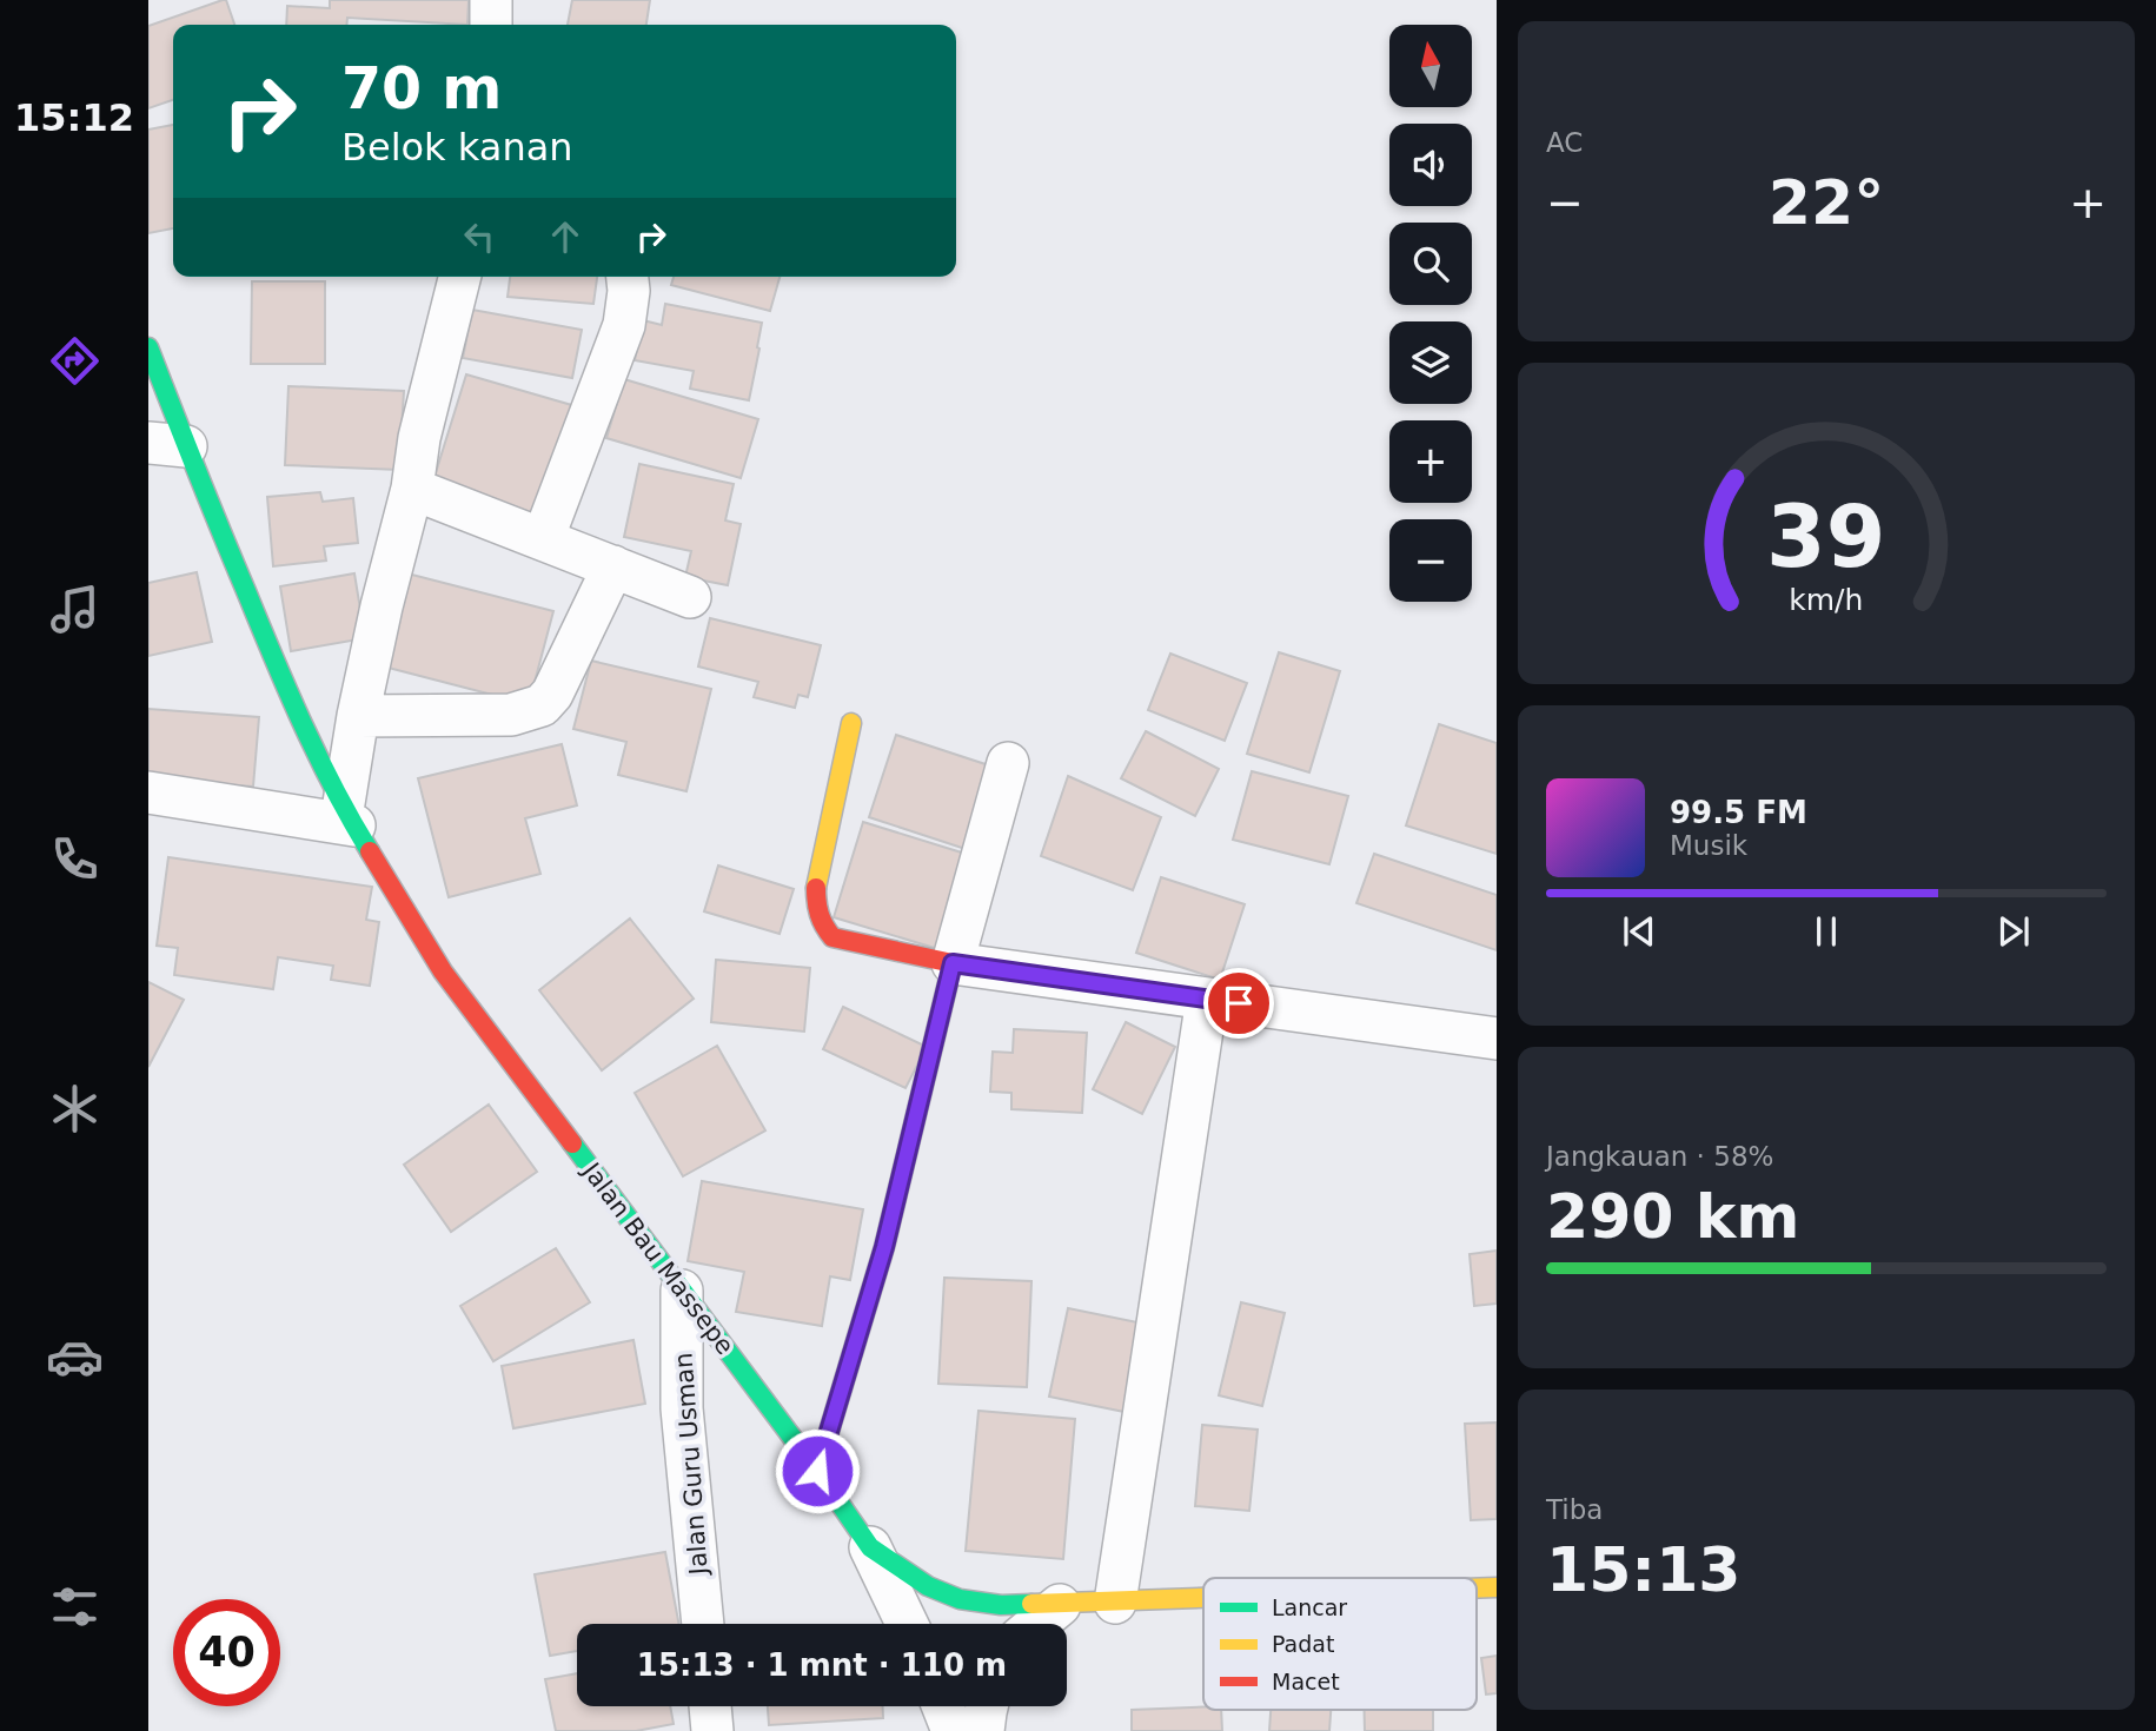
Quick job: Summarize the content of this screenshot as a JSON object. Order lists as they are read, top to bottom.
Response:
{
  "streets": {
    "main road": ["Jalan Bau Massepe"],
    "street": ["Jalan Guru Usman"]
  },
  "crossings": [
    ["Jalan Bau Massepe", "Jalan Guru Usman"]
  ],
  "legend": ["Lancar", "Padat", "Macet"],
  "north": "top",
  "page": {
    "tabs": "15:12",
    "tile": [
      "AC",
      ["Jangkauan · 58%", "290 km"],
      ["Tiba", "15:13"]
    ],
    "map_buttons": ["+", "−"],
    "turn": ["70 m", "Belok kanan"],
    "heat": ["−", "22°", "+"],
    "song": ["99.5 FM", "Musik"],
    "limit": "40",
    "trip": "15:13 · 1 mnt · 110 m",
    "gauge": ["39", "km/h"]
  }
}
